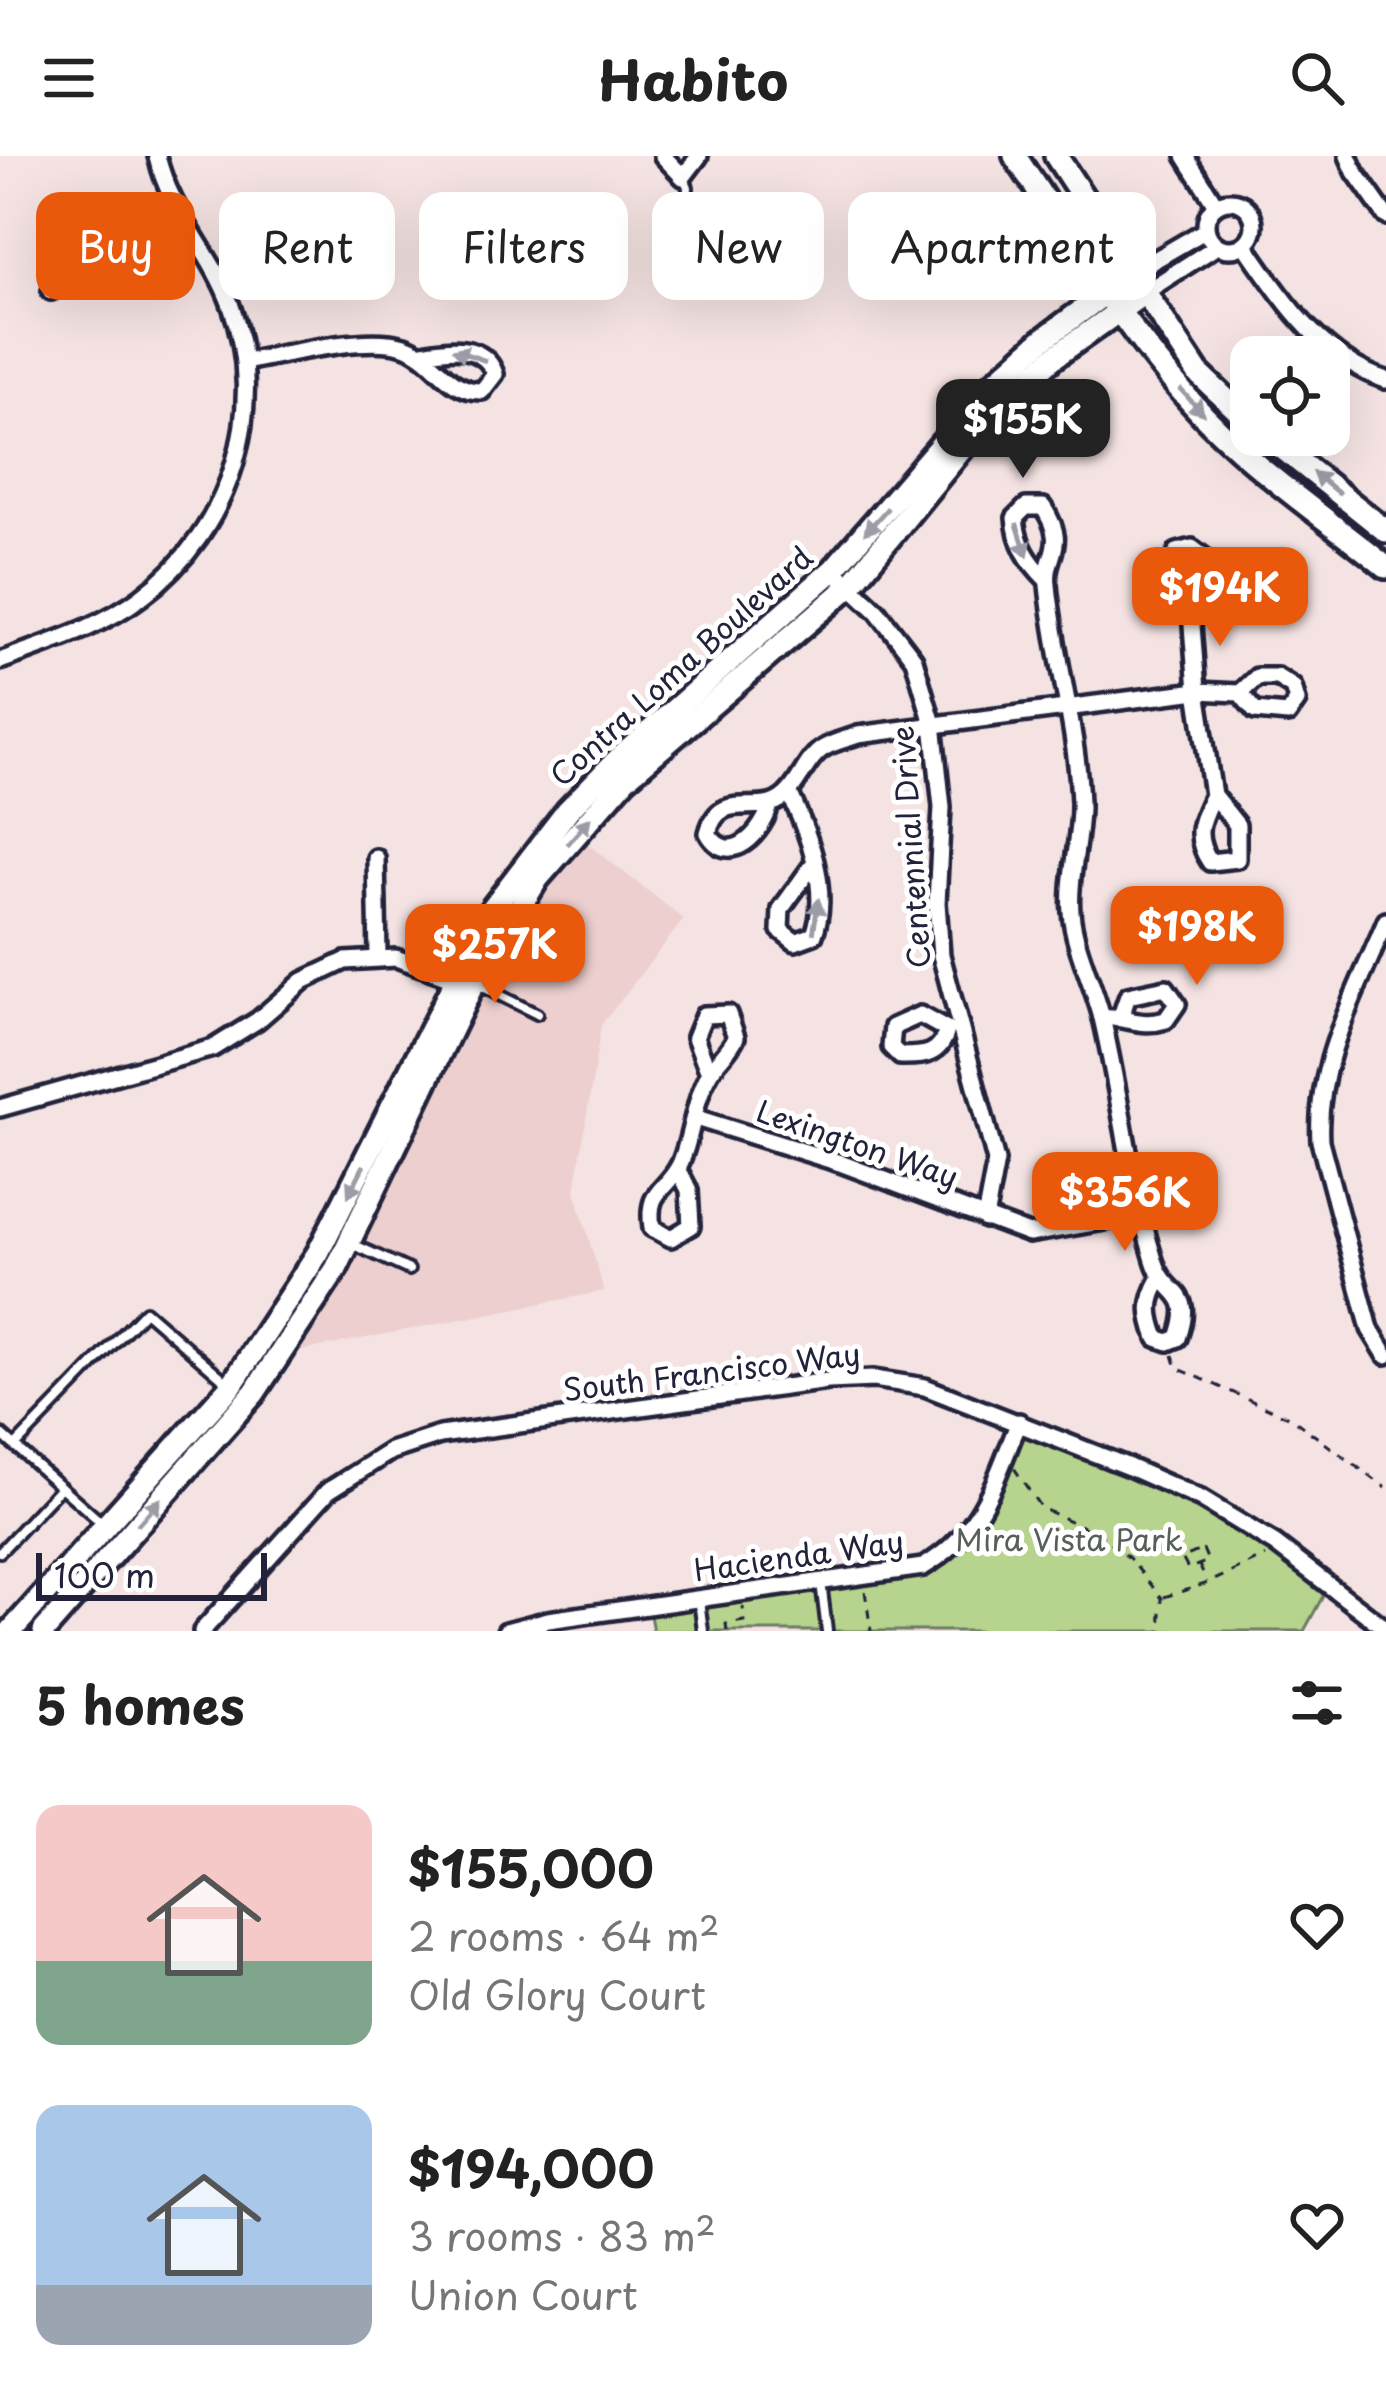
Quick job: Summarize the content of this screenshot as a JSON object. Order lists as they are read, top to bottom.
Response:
{
  "streets": {
    "main road": ["Contra Loma Boulevard"],
    "street": [
      "Centennial Drive",
      "Lexington Way",
      "South Francisco Way",
      "Hacienda Way"
    ]
  },
  "crossings": [
    ["Contra Loma Boulevard", "Centennial Drive"],
    ["Centennial Drive", "Lexington Way"],
    ["South Francisco Way", "Hacienda Way"]
  ],
  "parks": ["Mira Vista Park"],
  "scale_bar": "100 m",
  "page": {
    "header": "Habito",
    "chip": [
      "Buy",
      "Rent",
      "Filters",
      "New",
      "Apartment"
    ],
    "price": [
      "$155K",
      "$194K",
      "$198K",
      "$257K",
      "$356K"
    ],
    "scale": "100 m",
    "heading": "5 homes",
    "list": [
      {
        "name": "$155,000",
        "note": "2 rooms · 64 m² · Old Glory Court"
      },
      {
        "name": "$194,000",
        "note": "3 rooms · 83 m² · Union Court"
      }
    ]
  }
}
